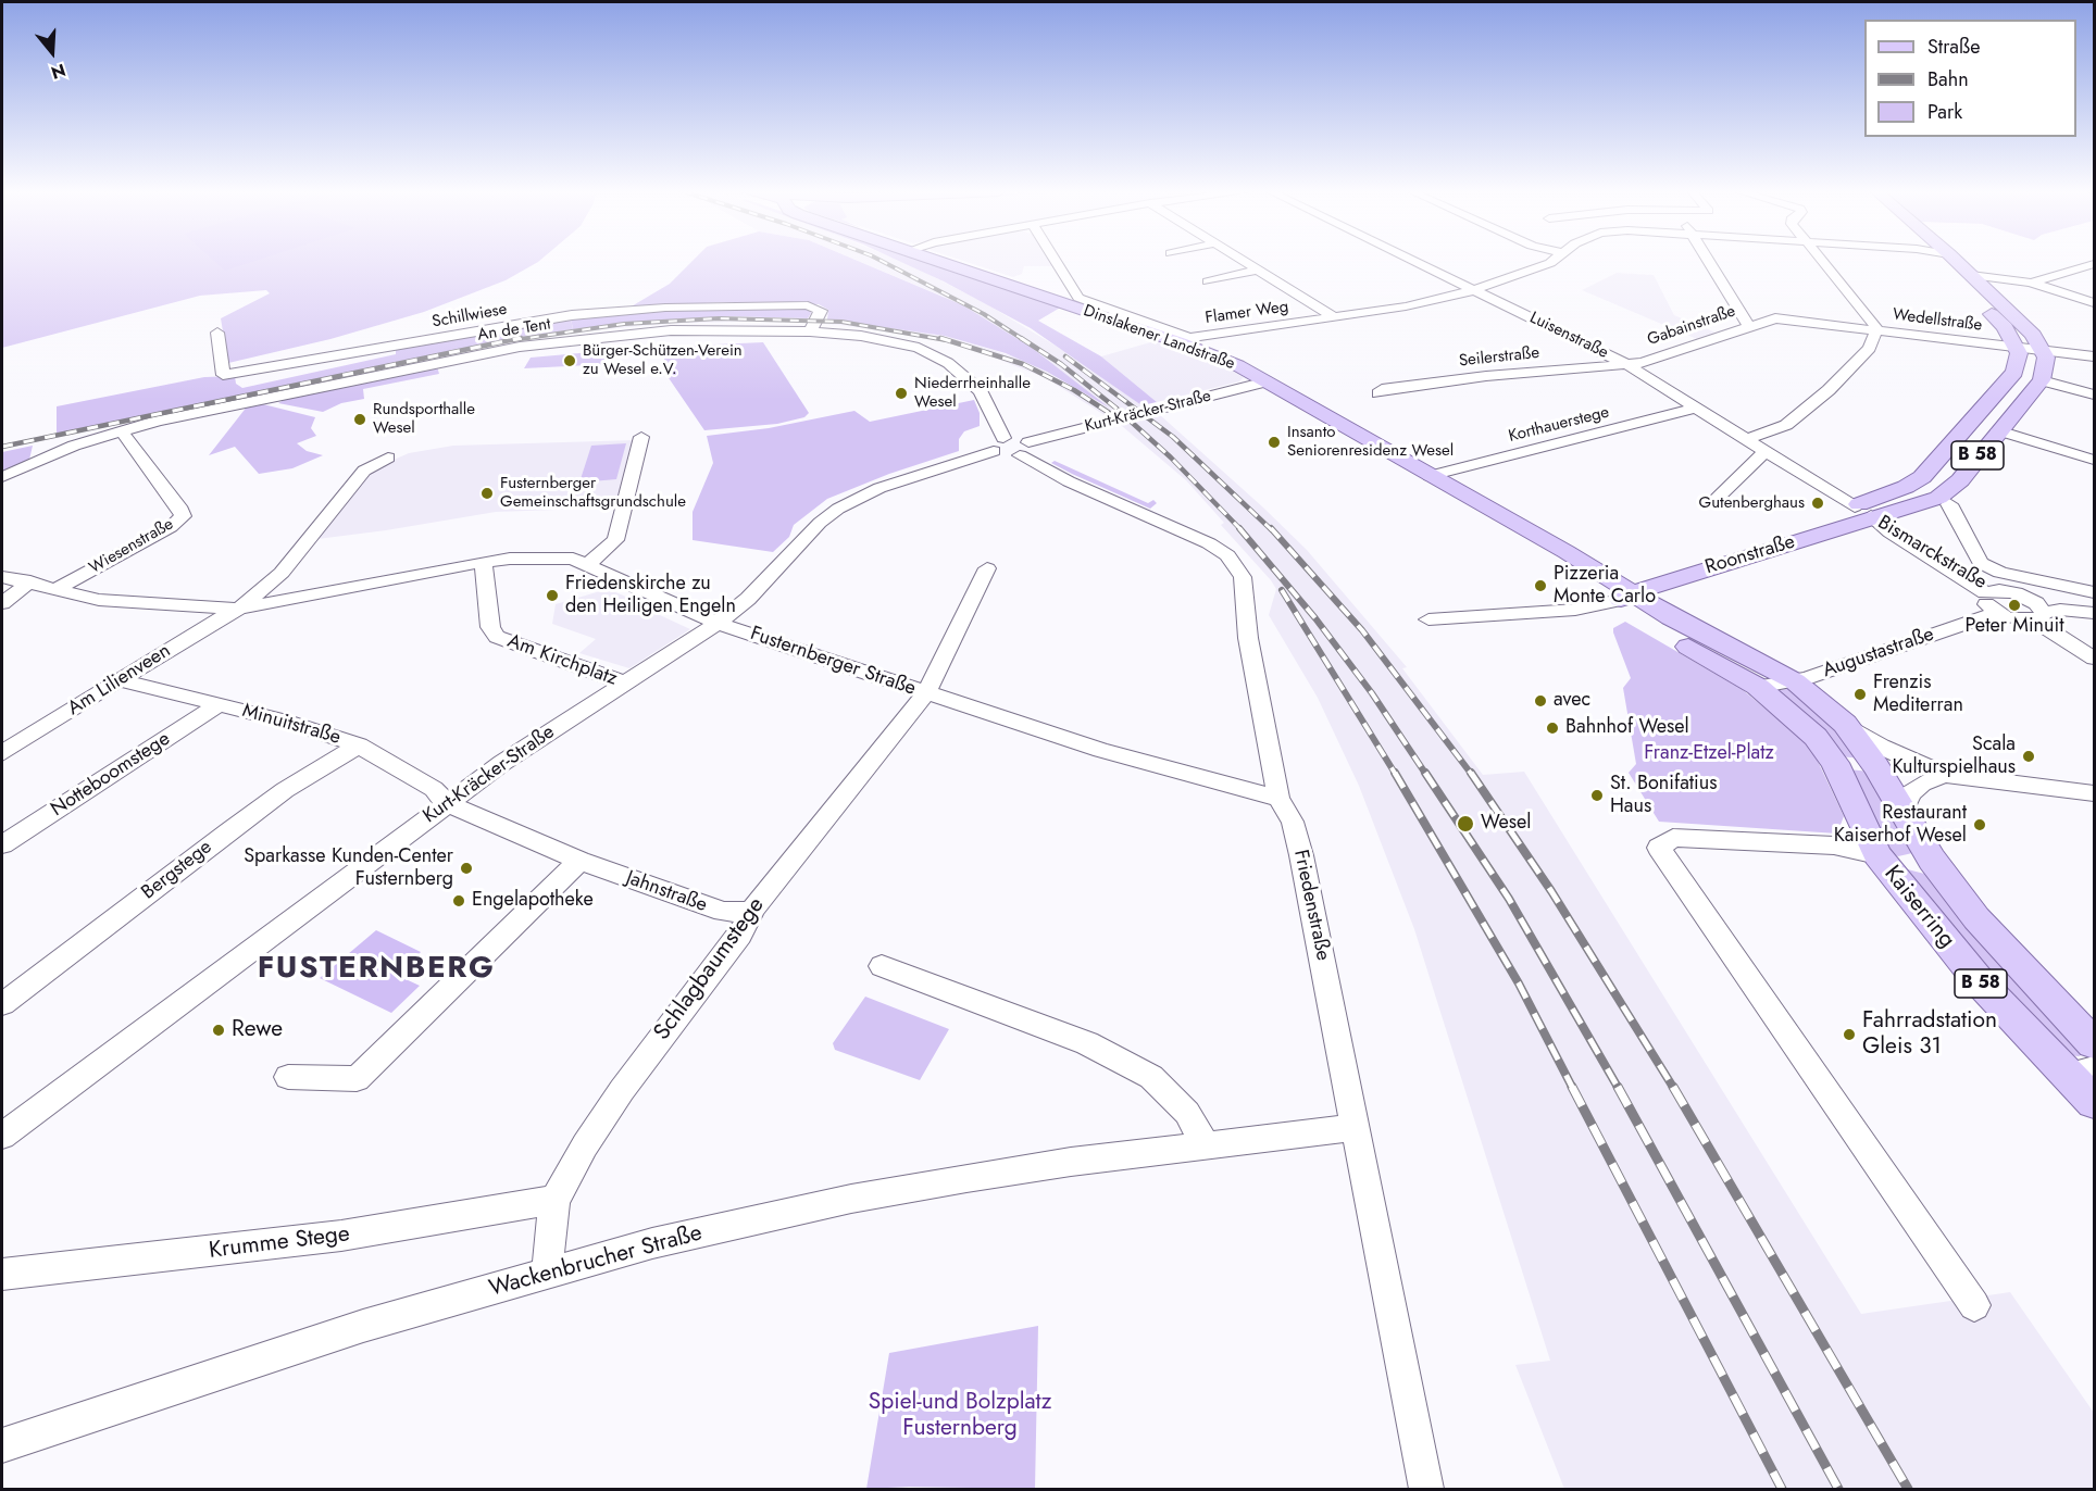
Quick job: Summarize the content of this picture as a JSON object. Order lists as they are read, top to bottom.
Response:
{
  "streets": {
    "main road": [
      "Dinslakener Landstraße",
      "B 58",
      "Roonstraße",
      "Kaiserring"
    ],
    "street": [
      "Flamer Weg",
      "Schillwiese",
      "Wedellstraße",
      "Gabainstraße",
      "An de Tent",
      "Luisenstraße",
      "Seilerstraße",
      "Kurt-Kräcker-Straße",
      "Korthauerstege",
      "Wiesenstraße",
      "Augustastraße",
      "Am Kirchplatz",
      "Fusternberger Straße",
      "Am Lilienveen",
      "Minuitstraße",
      "Notteboomstege",
      "Bergstege",
      "Jahnstraße",
      "Friedenstraße",
      "Schlagbaumstege",
      "Krumme Stege",
      "Wackenbrucher Straße"
    ]
  },
  "crossings": [
    ["Flamer Weg", "Luisenstraße"],
    ["Flamer Weg", "Dinslakener Landstraße"],
    ["Schillwiese", "An de Tent"],
    ["Wedellstraße", "Gabainstraße"],
    ["Wedellstraße", "B 58"],
    ["Gabainstraße", "Luisenstraße"],
    ["Gabainstraße", "Seilerstraße"],
    ["An de Tent", "Kurt-Kräcker-Straße"],
    ["An de Tent", "Wiesenstraße"],
    ["Luisenstraße", "Seilerstraße"],
    ["Luisenstraße", "Korthauerstege"],
    ["Luisenstraße", "B 58"],
    ["Luisenstraße", "Roonstraße"],
    ["Dinslakener Landstraße", "Kurt-Kräcker-Straße"],
    ["Dinslakener Landstraße", "Korthauerstege"],
    ["Dinslakener Landstraße", "B 58"],
    ["Dinslakener Landstraße", "Roonstraße"],
    ["Kurt-Kräcker-Straße", "Am Kirchplatz"],
    ["Kurt-Kräcker-Straße", "Fusternberger Straße"],
    ["Kurt-Kräcker-Straße", "Minuitstraße"],
    ["Kurt-Kräcker-Straße", "Jahnstraße"],
    ["Kurt-Kräcker-Straße", "Friedenstraße"],
    ["B 58", "Roonstraße"],
    ["B 58", "Augustastraße"],
    ["B 58", "Kaiserring"],
    ["Wiesenstraße", "Fusternberger Straße"],
    ["Am Kirchplatz", "Fusternberger Straße"],
    ["Fusternberger Straße", "Am Lilienveen"],
    ["Fusternberger Straße", "Friedenstraße"],
    ["Fusternberger Straße", "Schlagbaumstege"],
    ["Am Lilienveen", "Minuitstraße"],
    ["Minuitstraße", "Notteboomstege"],
    ["Minuitstraße", "Bergstege"],
    ["Minuitstraße", "Jahnstraße"],
    ["Jahnstraße", "Schlagbaumstege"],
    ["Friedenstraße", "Wackenbrucher Straße"],
    ["Schlagbaumstege", "Krumme Stege"],
    ["Schlagbaumstege", "Wackenbrucher Straße"]
  ],
  "districts": ["FUSTERNBERG"],
  "parks": ["Franz-Etzel-Platz", "Spiel-und Bolzplatz Fusternberg"],
  "places": [
    "Bürger-Schützen-Verein zu Wesel e.V.",
    "Niederrheinhalle Wesel",
    "Rundsporthalle Wesel",
    "Insanto Seniorenresidenz Wesel",
    "Fusternberger Gemeinschaftsgrundschule",
    "Gutenberghaus",
    "Pizzeria Monte Carlo",
    "Friedenskirche zu den Heiligen Engeln",
    "Peter Minuit",
    "Frenzis Mediterran",
    "avec",
    "Bahnhof Wesel",
    "Scala Kulturspielhaus",
    "St. Bonifatius Haus",
    "Wesel",
    "Restaurant Kaiserhof Wesel",
    "Sparkasse Kunden-Center Fusternberg",
    "Engelapotheke",
    "Rewe",
    "Fahrradstation Gleis 31"
  ],
  "legend": ["Straße", "Bahn", "Park"],
  "north": "bottom"
}
